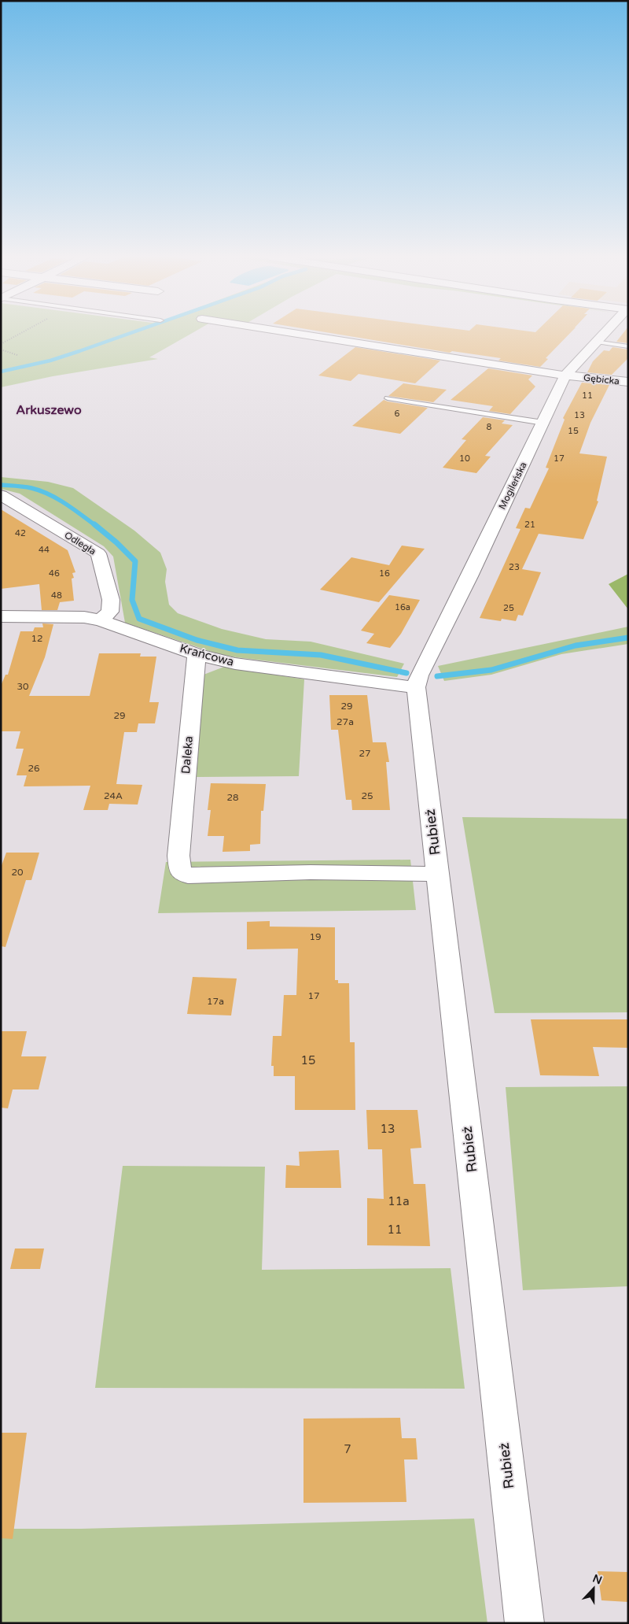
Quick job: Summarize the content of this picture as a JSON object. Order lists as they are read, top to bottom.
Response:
{
  "streets": {
    "street": [
      "Gębicka",
      "Mogileńska",
      "Odległa",
      "Krańcowa",
      "Daleka",
      "Rubież"
    ]
  },
  "crossings": [
    ["Gębicka", "Mogileńska"],
    ["Mogileńska", "Krańcowa"],
    ["Mogileńska", "Rubież"],
    ["Odległa", "Krańcowa"],
    ["Krańcowa", "Daleka"],
    ["Krańcowa", "Rubież"],
    ["Daleka", "Rubież"]
  ],
  "districts": ["Arkuszewo"],
  "house_numbers": [
    "11",
    "6",
    "13",
    "8",
    "15",
    "10",
    "17",
    "21",
    "42",
    "44",
    "23",
    "46",
    "16",
    "48",
    "16a",
    "25",
    "12",
    "30",
    "29",
    "29",
    "27a",
    "27",
    "26",
    "24A",
    "25",
    "28",
    "20",
    "19",
    "17",
    "17a",
    "15",
    "13",
    "11a",
    "11",
    "7"
  ],
  "north": "top"
}
